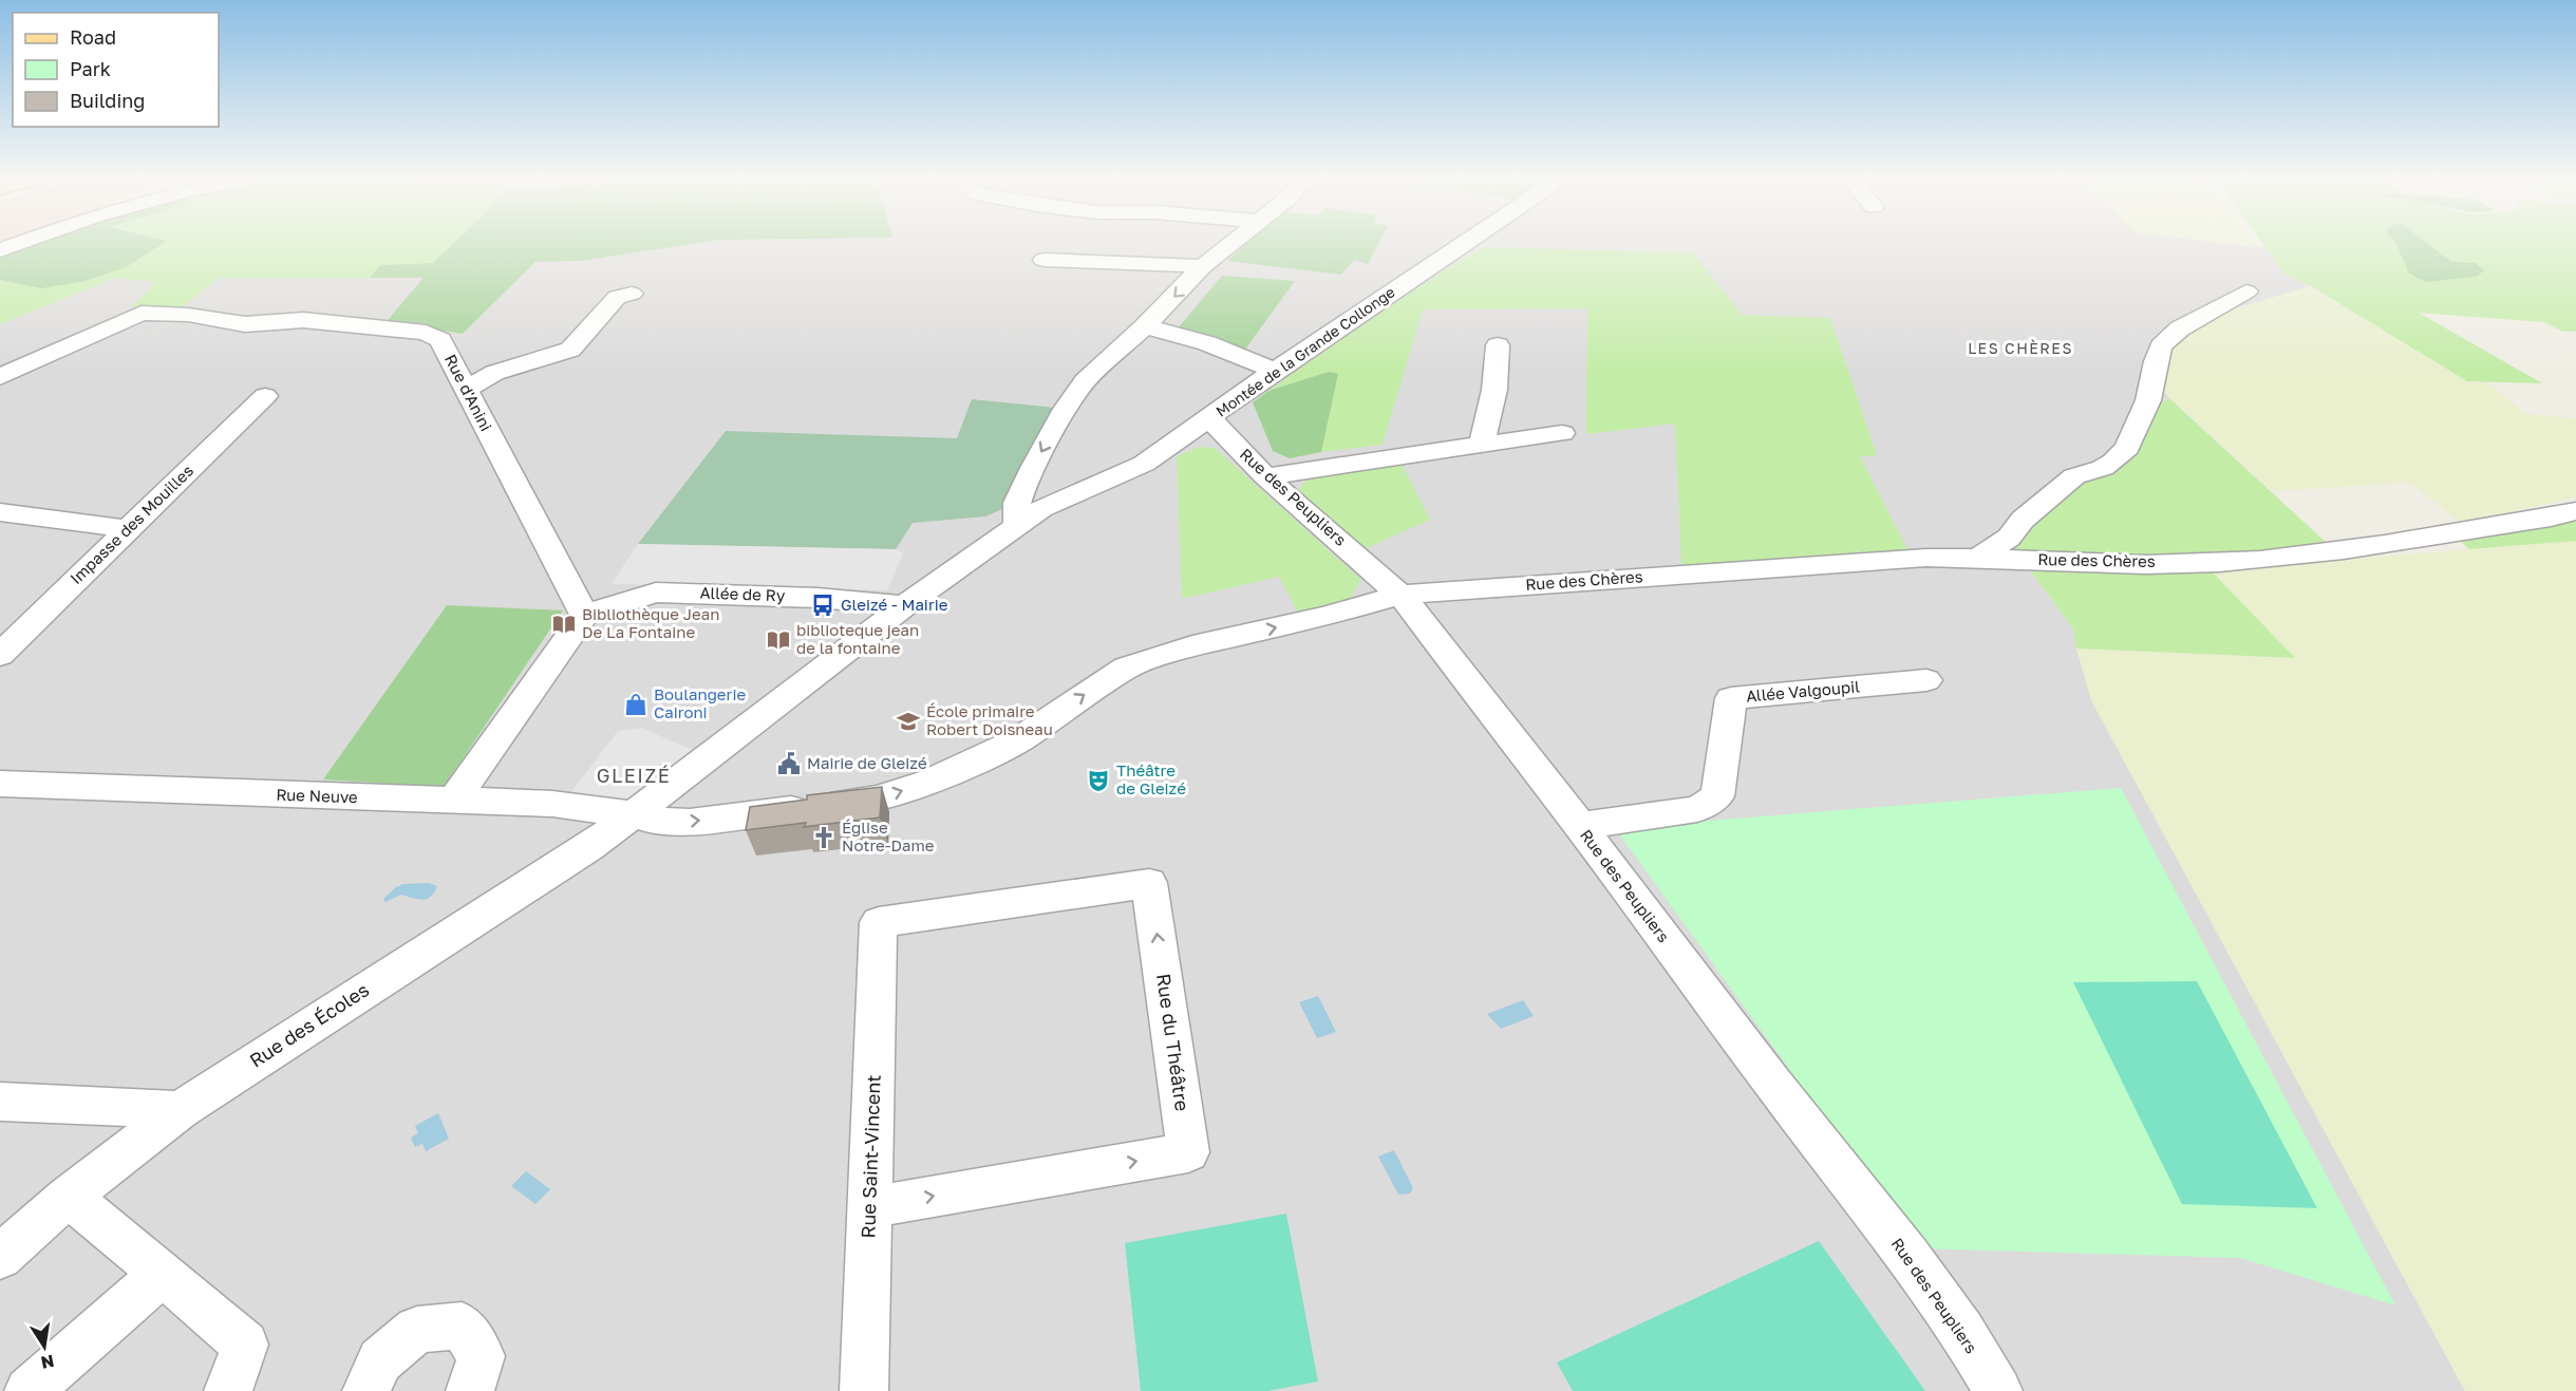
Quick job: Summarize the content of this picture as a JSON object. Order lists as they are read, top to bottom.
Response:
{
  "streets": {
    "street": [
      "Montée de la Grande Collonge",
      "Rue d'Anini",
      "Rue des Peupliers",
      "Impasse des Mouilles",
      "Rue des Chères",
      "Allée de Ry",
      "Allée Valgoupil",
      "Rue Neuve",
      "Rue des Écoles",
      "Rue du Théâtre",
      "Rue Saint-Vincent"
    ]
  },
  "crossings": [
    ["Montée de la Grande Collonge", "Rue des Peupliers"],
    ["Rue d'Anini", "Allée de Ry"],
    ["Rue des Peupliers", "Rue des Chères"],
    ["Rue des Peupliers", "Allée Valgoupil"],
    ["Rue des Chères", "Rue Neuve"],
    ["Rue des Chères", "Rue des Écoles"],
    ["Allée de Ry", "Rue des Écoles"],
    ["Rue Neuve", "Rue des Écoles"],
    ["Rue du Théâtre", "Rue Saint-Vincent"]
  ],
  "one_way": ["Rue des Chères"],
  "districts": ["LES CHÈRES", "GLEIZÉ"],
  "places": {
    "bus stop": ["Gleizé - Mairie"],
    "library": ["Bibliothèque Jean De La Fontaine", "biblioteque jean de la fontaine"],
    "shop": ["Boulangerie Caironi"],
    "school or university": ["École primaire Robert Doisneau"],
    "public building": ["Mairie de Gleizé"],
    "theatre": ["Théâtre de Gleizé"],
    "church": ["Église Notre-Dame"]
  },
  "legend": ["Road", "Park", "Building"],
  "north": "bottom"
}
